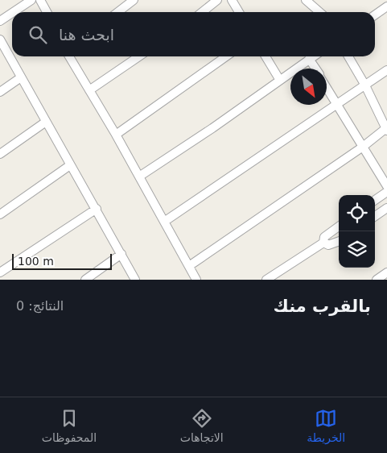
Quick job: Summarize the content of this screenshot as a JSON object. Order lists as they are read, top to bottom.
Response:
{
  "scale_bar": "100 m",
  "north": "bottom right",
  "page": {
    "search": "ابحث هنا",
    "scale": "100 m",
    "heading": ["بالقرب منك", "النتائج: 0"],
    "nav": ["الخريطة", "الاتجاهات", "المحفوظات"]
  }
}
